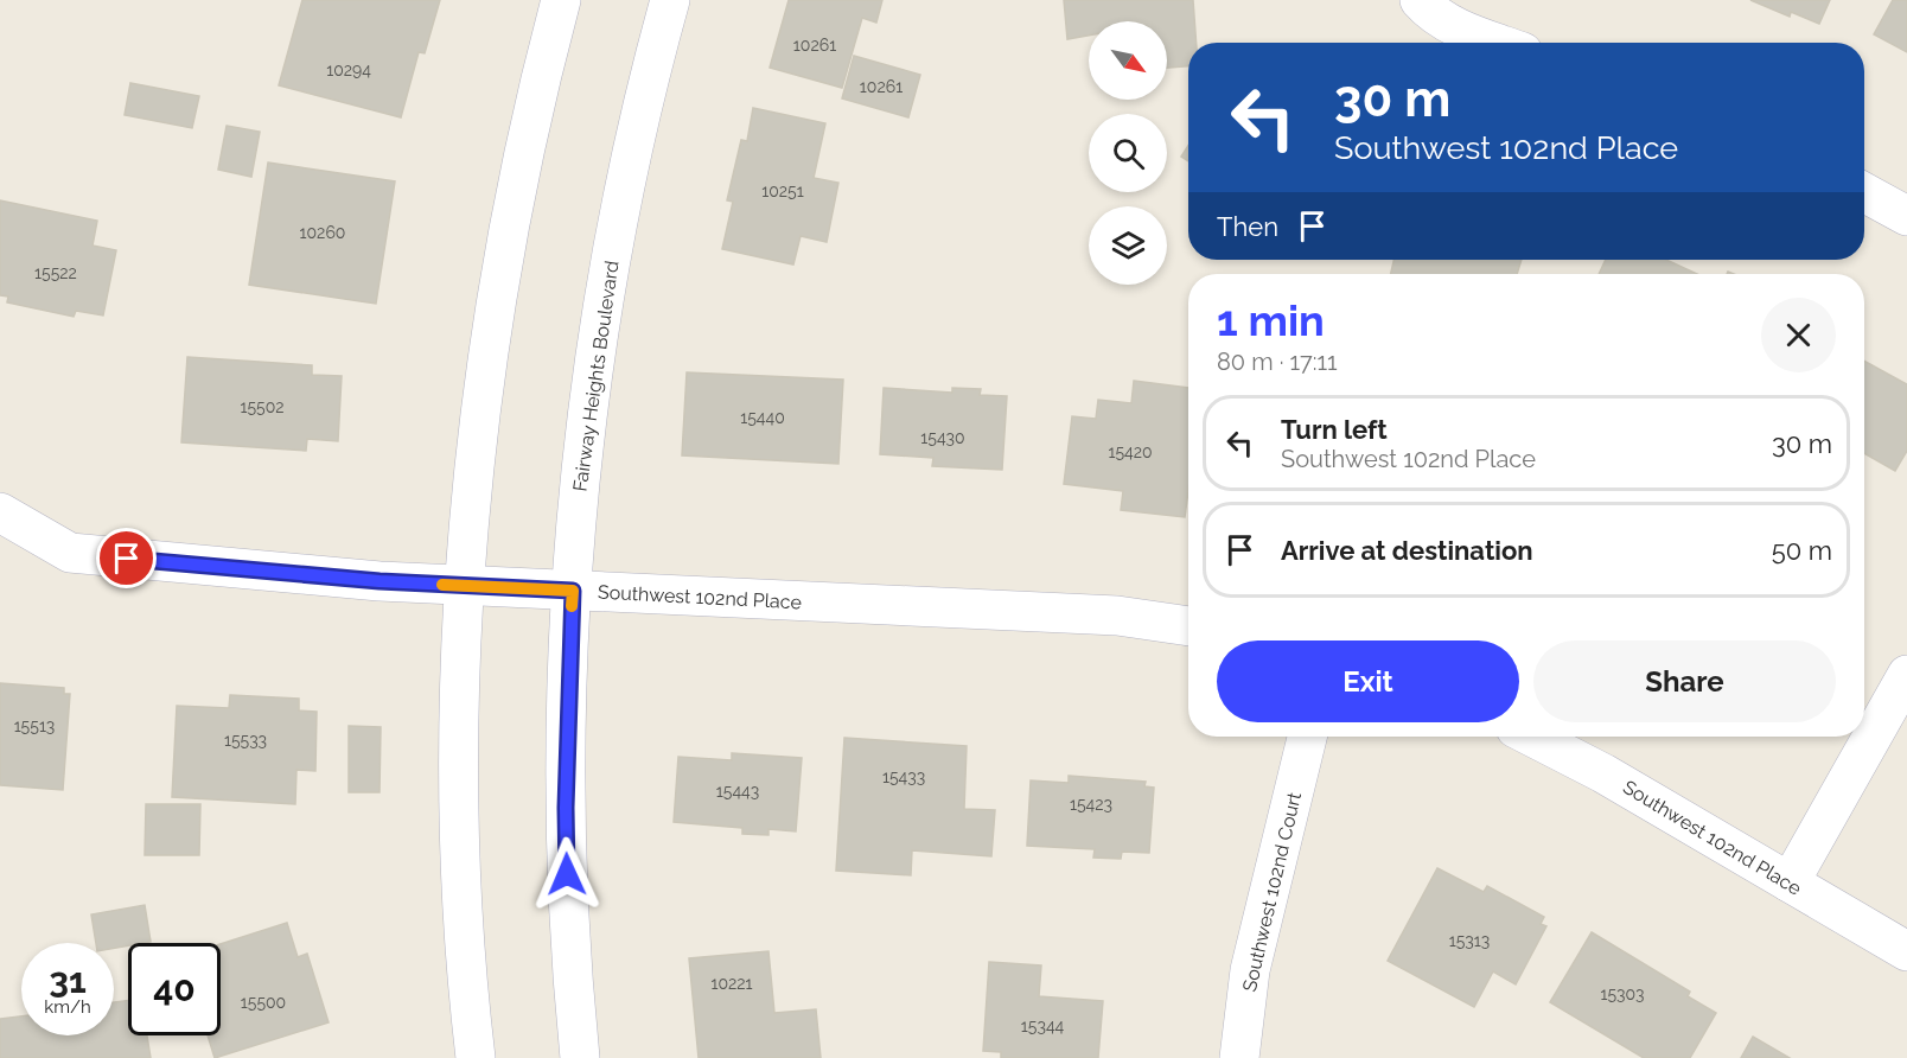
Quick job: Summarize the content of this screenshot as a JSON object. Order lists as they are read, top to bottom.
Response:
{
  "streets": {
    "street": ["Fairway Heights Boulevard", "Southwest 102nd Place", "Southwest 102nd Court"]
  },
  "crossings": [
    ["Fairway Heights Boulevard", "Southwest 102nd Place"]
  ],
  "house_numbers": [
    "10261",
    "10294",
    "10261",
    "10251",
    "10260",
    "15522",
    "15502",
    "15440",
    "15430",
    "15420",
    "15513",
    "15533",
    "15433",
    "15443",
    "15423",
    "15313",
    "10221",
    "15303",
    "15500",
    "15344"
  ],
  "north": "bottom right",
  "page": {
    "turn": ["30 m", "Southwest 102nd Place"],
    "then": "Then",
    "heading": ["1 min", "80 m · 17:11"],
    "list": [
      {
        "name": "Turn left",
        "note": "Southwest 102nd Place",
        "value": "30 m"
      },
      {
        "name": "Arrive at destination",
        "value": "50 m"
      }
    ],
    "buttons": ["Exit", "Share"],
    "speed": "31 km/h",
    "limit": "40"
  }
}
